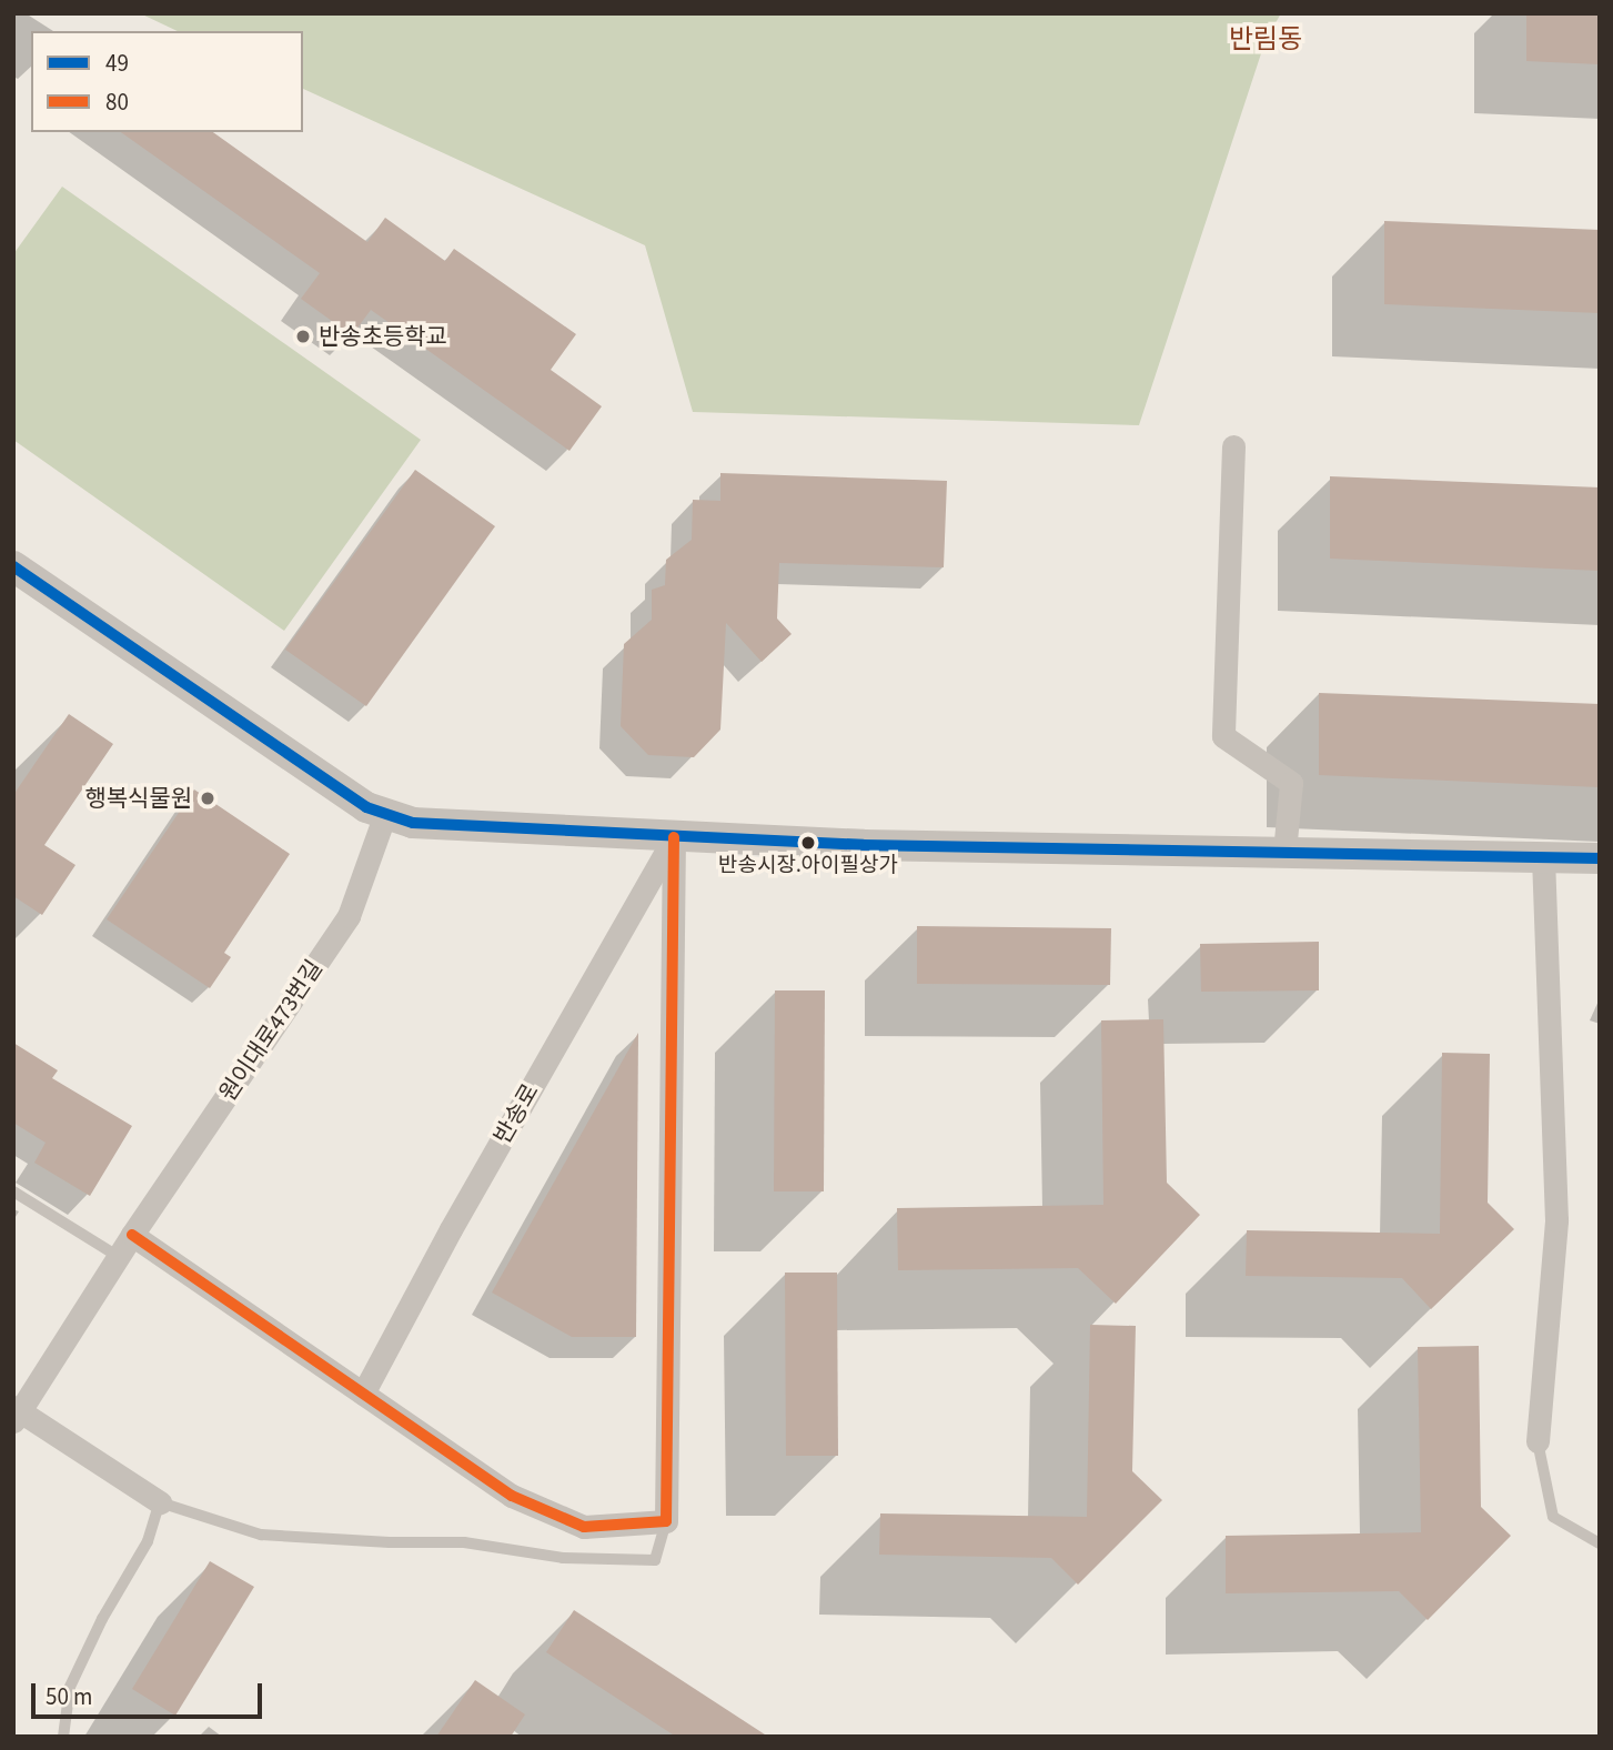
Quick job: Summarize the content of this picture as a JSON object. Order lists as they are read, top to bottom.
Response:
{
  "streets": {
    "street": ["원이대로473번길", "반송로"]
  },
  "districts": ["반림동"],
  "places": ["반송초등학교", "행복식물원", "반송시장.아이필상가"],
  "lines": ["transit line 49", "transit line 80"],
  "legend": ["49", "80"],
  "scale_bar": "50 m"
}
